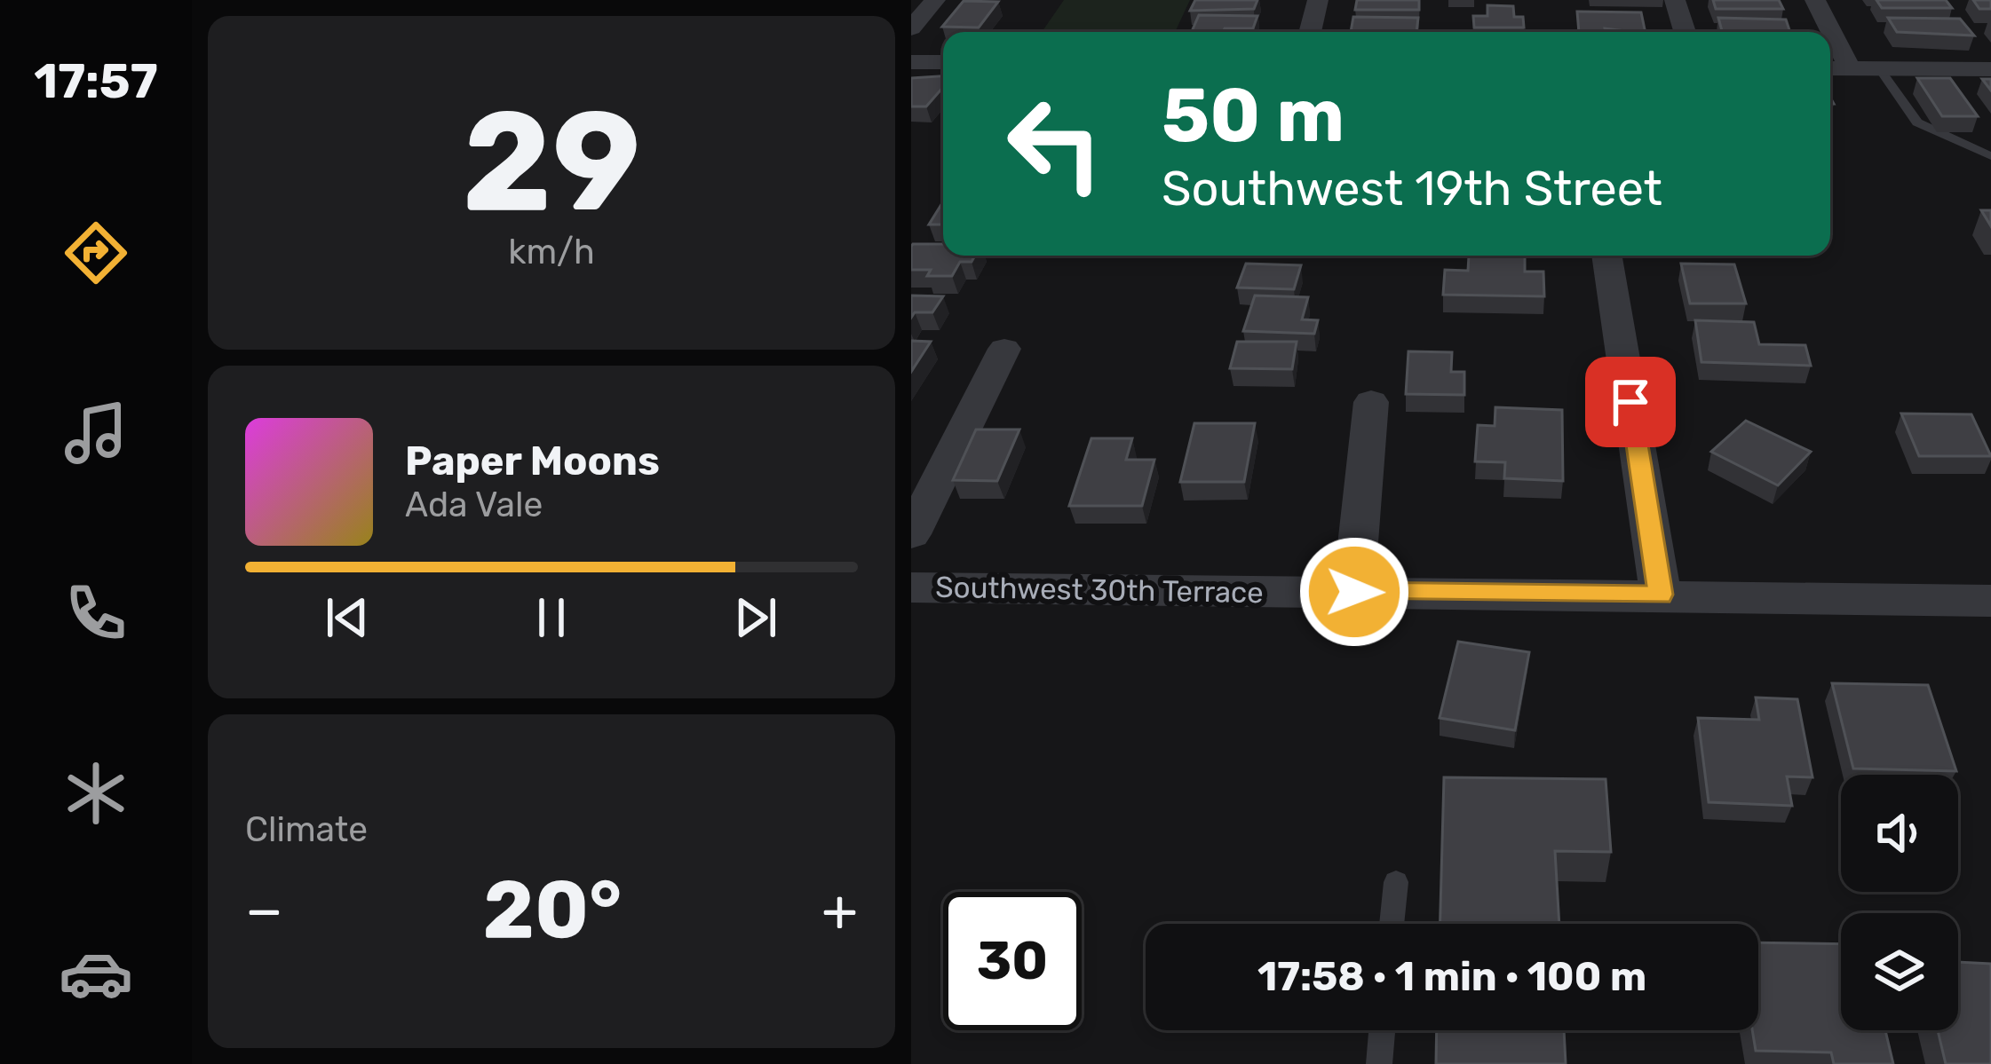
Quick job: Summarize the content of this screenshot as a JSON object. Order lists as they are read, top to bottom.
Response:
{
  "streets": {
    "street": ["Southwest 30th Terrace"]
  },
  "page": {
    "tabs": "17:57",
    "tile": [
      ["29", "km/h"],
      "Climate"
    ],
    "turn": ["50 m", "Southwest 19th Street"],
    "song": ["Paper Moons", "Ada Vale"],
    "heat": ["−", "20°", "+"],
    "limit": "30",
    "trip": "17:58 · 1 min · 100 m"
  }
}
